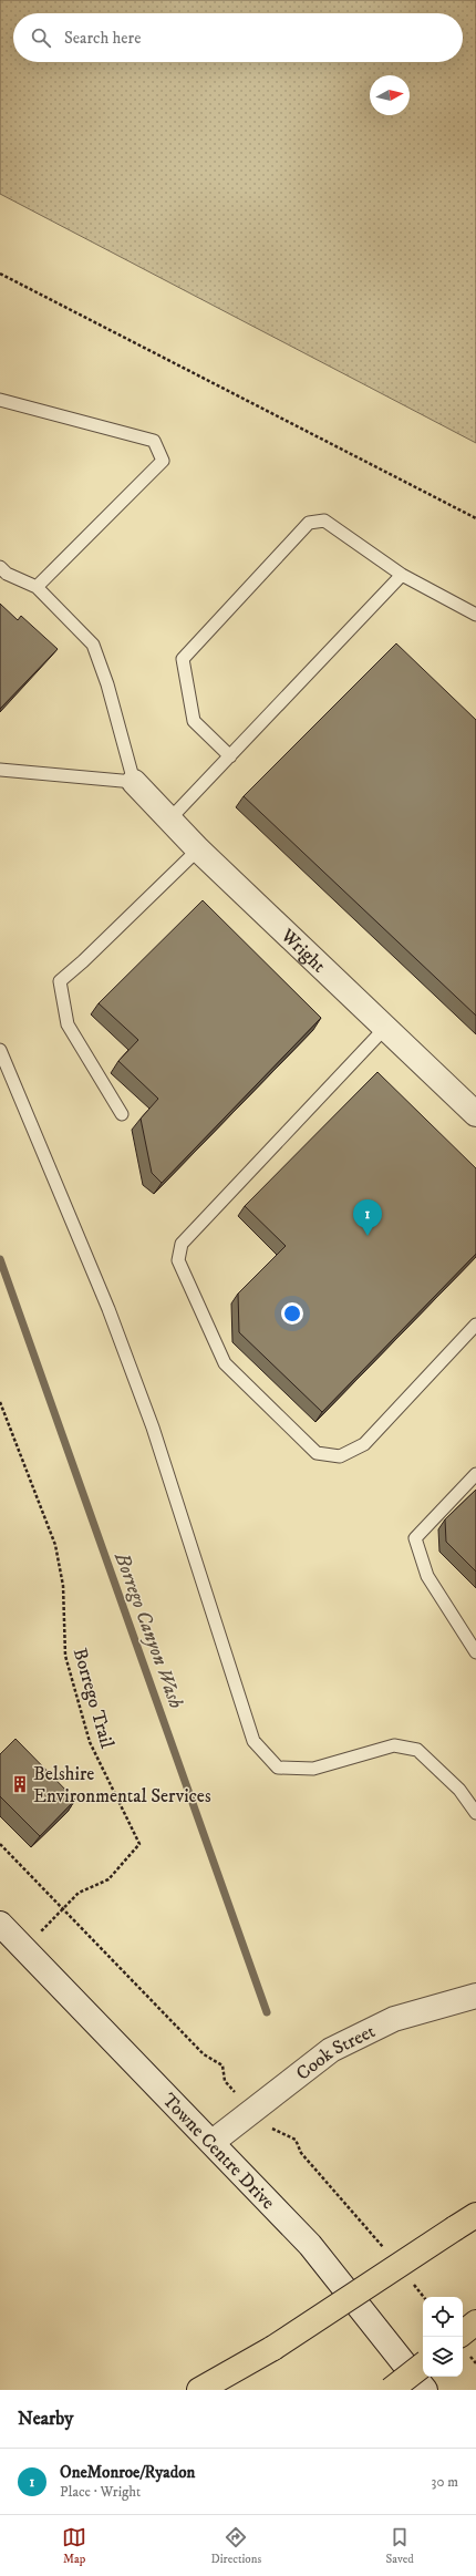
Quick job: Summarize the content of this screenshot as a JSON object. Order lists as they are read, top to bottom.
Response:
{
  "streets": {
    "street": ["Wright", "Cook Street", "Towne Centre Drive"],
    "path": ["Borrego Trail"]
  },
  "crossings": [
    ["Borrego Trail", "Towne Centre Drive"],
    ["Cook Street", "Towne Centre Drive"]
  ],
  "water": ["Borrego Canyon Wash"],
  "places": {
    "building": ["Belshire Environmental Services"]
  },
  "north": "right",
  "page": {
    "search": "Search here",
    "pins": "1",
    "heading": "Nearby",
    "list": [
      {
        "mark": "1",
        "name": "OneMonroe/Ryadon",
        "note": "Place · Wright",
        "value": "30 m"
      }
    ],
    "nav": ["Map", "Directions", "Saved"]
  }
}
